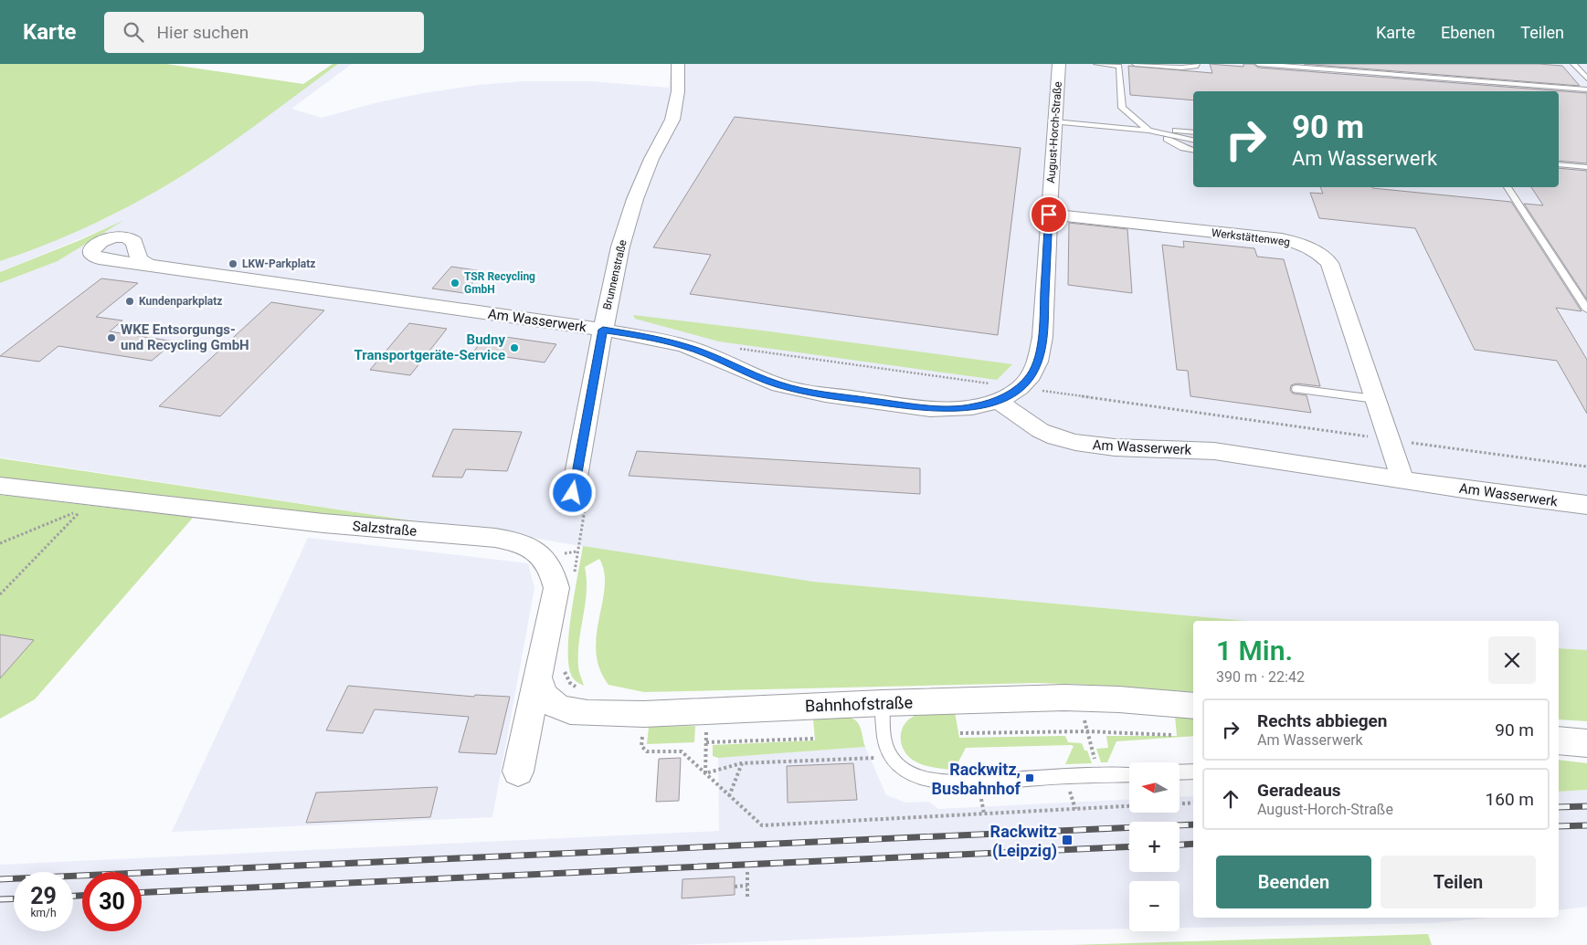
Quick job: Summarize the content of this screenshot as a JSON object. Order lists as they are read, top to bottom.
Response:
{
  "streets": {
    "street": [
      "August-Horch-Straße",
      "Werkstättenweg",
      "Brunnenstraße",
      "Am Wasserwerk",
      "Salzstraße",
      "Bahnhofstraße"
    ]
  },
  "crossings": [
    ["August-Horch-Straße", "Werkstättenweg"],
    ["August-Horch-Straße", "Am Wasserwerk"],
    ["Werkstättenweg", "Am Wasserwerk"],
    ["Brunnenstraße", "Am Wasserwerk"],
    ["Salzstraße", "Bahnhofstraße"]
  ],
  "places": {
    "other": [
      "LKW-Parkplatz",
      "TSR Recycling GmbH",
      "Kundenparkplatz",
      "WKE Entsorgungs- und Recycling GmbH",
      "Budny Transportgeräte-Service"
    ],
    "transit": ["Rackwitz, Busbahnhof", "Rackwitz (Leipzig)"]
  },
  "north": "left",
  "page": {
    "header": "Karte",
    "search": "Hier suchen",
    "nav": ["Karte", "Ebenen", "Teilen"],
    "turn": ["90 m", "Am Wasserwerk"],
    "heading": ["1 Min.", "390 m · 22:42"],
    "list": [
      {
        "name": "Rechts abbiegen",
        "note": "Am Wasserwerk",
        "value": "90 m"
      },
      {
        "name": "Geradeaus",
        "note": "August-Horch-Straße",
        "value": "160 m"
      }
    ],
    "map_buttons": ["+", "−"],
    "buttons": ["Beenden", "Teilen"],
    "speed": "29 km/h",
    "limit": "30"
  }
}
